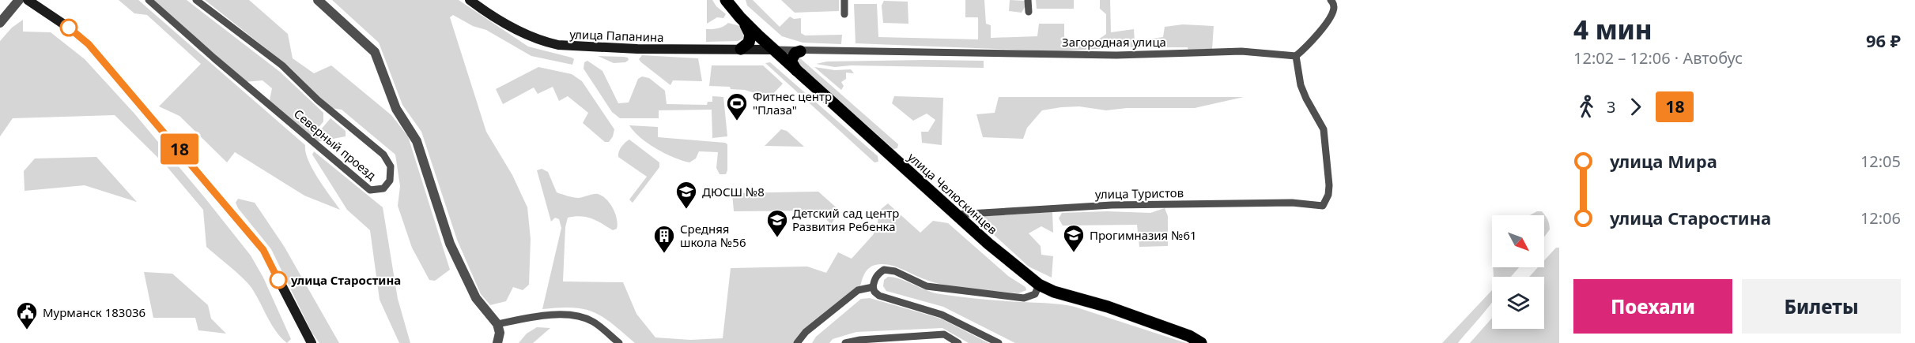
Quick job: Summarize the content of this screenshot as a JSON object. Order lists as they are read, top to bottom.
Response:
{
  "streets": {
    "main road": ["улица Папанина", "улица Челюскинцев"],
    "street": ["Загородная улица", "Северный проезд", "улица Туристов"]
  },
  "crossings": [
    ["улица Папанина", "Загородная улица"],
    ["улица Папанина", "улица Челюскинцев"],
    ["Загородная улица", "улица Челюскинцев"],
    ["Загородная улица", "улица Туристов"],
    ["улица Челюскинцев", "улица Туристов"]
  ],
  "places": {
    "sports": ["Фитнес центр \"Плаза\""],
    "school or university": ["ДЮСШ №8", "Детский сад центр Развития Ребенка", "Прогимназия №61"],
    "building": ["Средняя школа №56"],
    "other": ["улица Старостина"],
    "public building": ["Мурманск 183036"]
  },
  "lines": ["bus line 18"],
  "north": "bottom right",
  "page": {
    "on_map": "18",
    "heading": ["4 мин", "12:02 – 12:06 · Автобус", "96 ₽"],
    "legs": ["3", "18"],
    "list": [
      {
        "name": "улица Мира",
        "value": "12:05"
      },
      {
        "name": "улица Старостина",
        "value": "12:06"
      }
    ],
    "buttons": ["Поехали", "Билеты"]
  }
}
